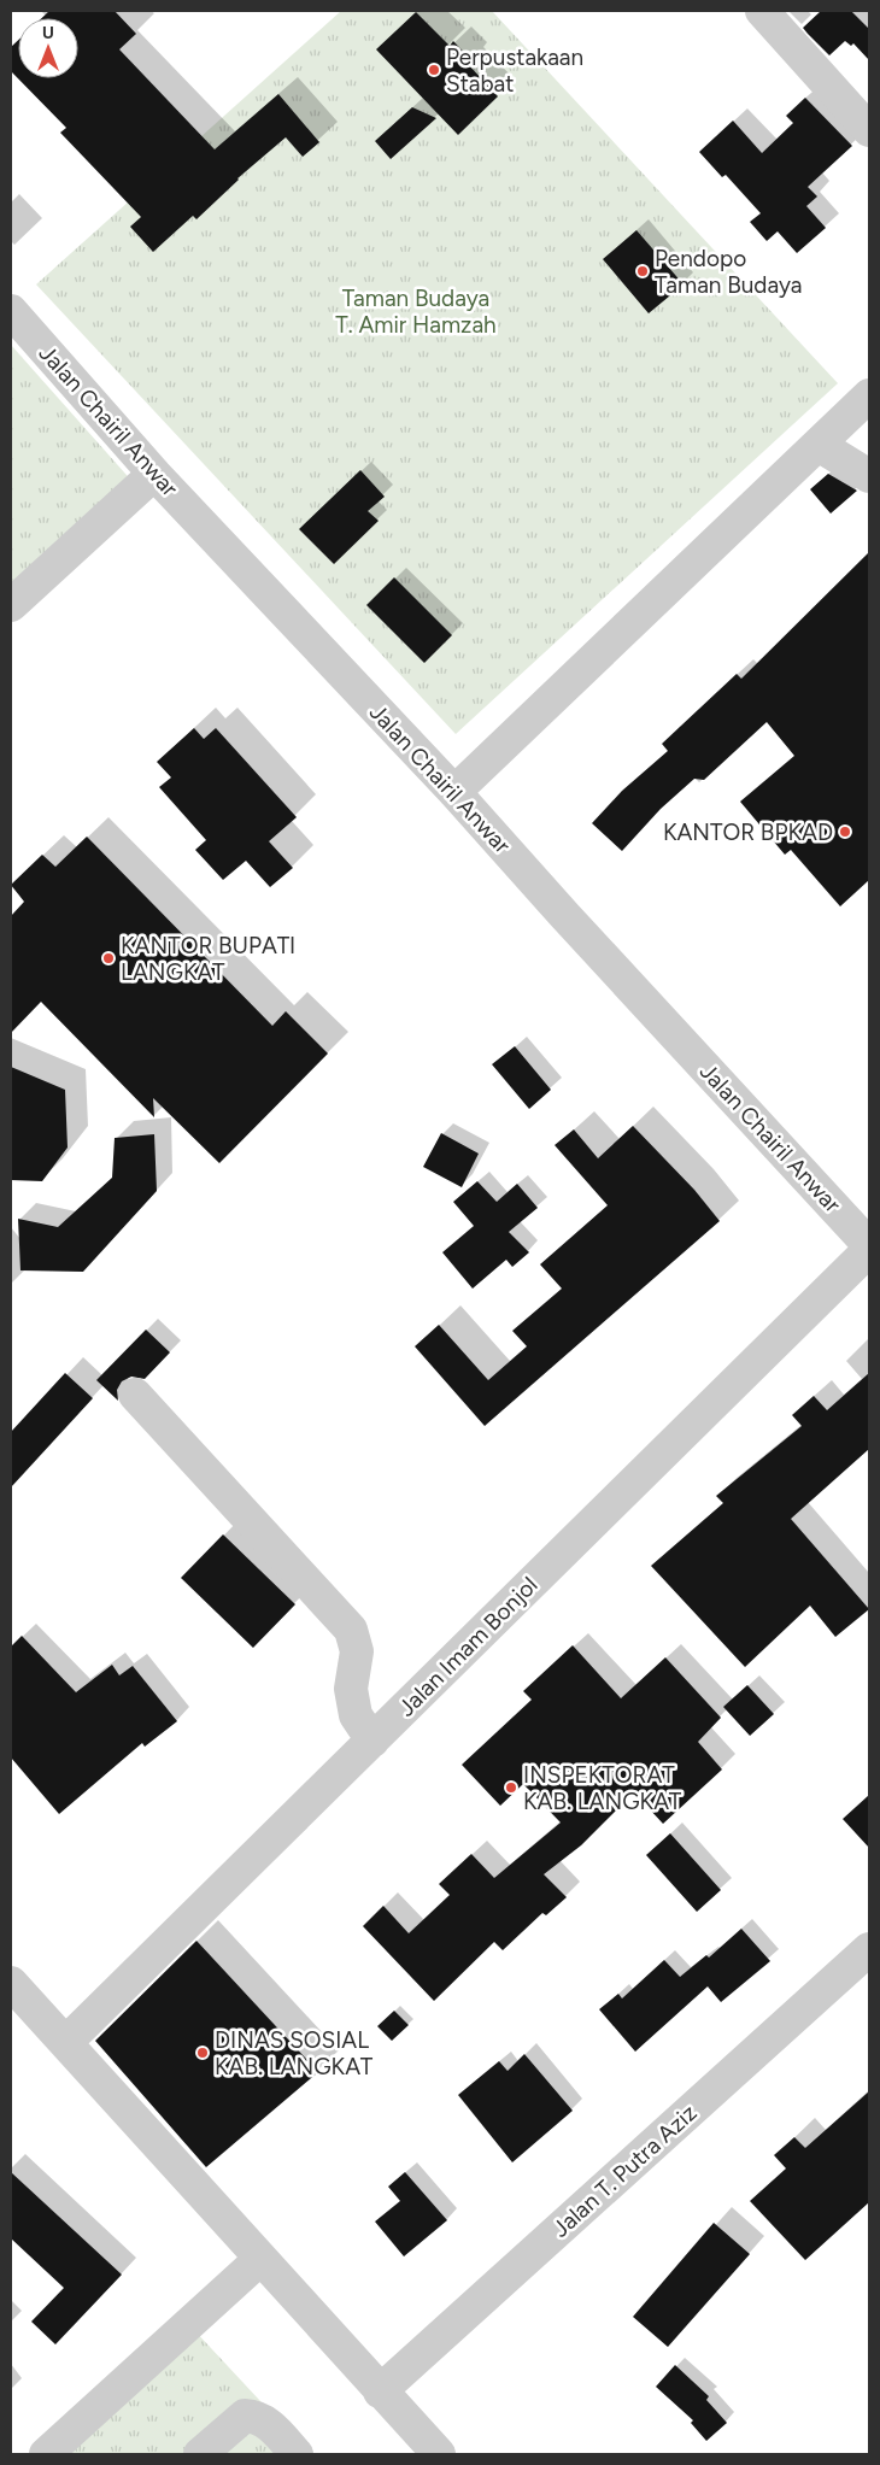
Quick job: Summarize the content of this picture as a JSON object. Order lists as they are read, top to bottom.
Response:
{
  "streets": {
    "street": ["Jalan Chairil Anwar", "Jalan Imam Bonjol", "Jalan T. Putra Aziz"]
  },
  "parks": ["Taman Budaya T. Amir Hamzah"],
  "places": [
    "Perpustakaan Stabat",
    "Pendopo Taman Budaya",
    "KANTOR BPKAD",
    "KANTOR BUPATI LANGKAT",
    "INSPEKTORAT KAB. LANGKAT",
    "DINAS SOSIAL KAB. LANGKAT"
  ],
  "north": "top"
}
